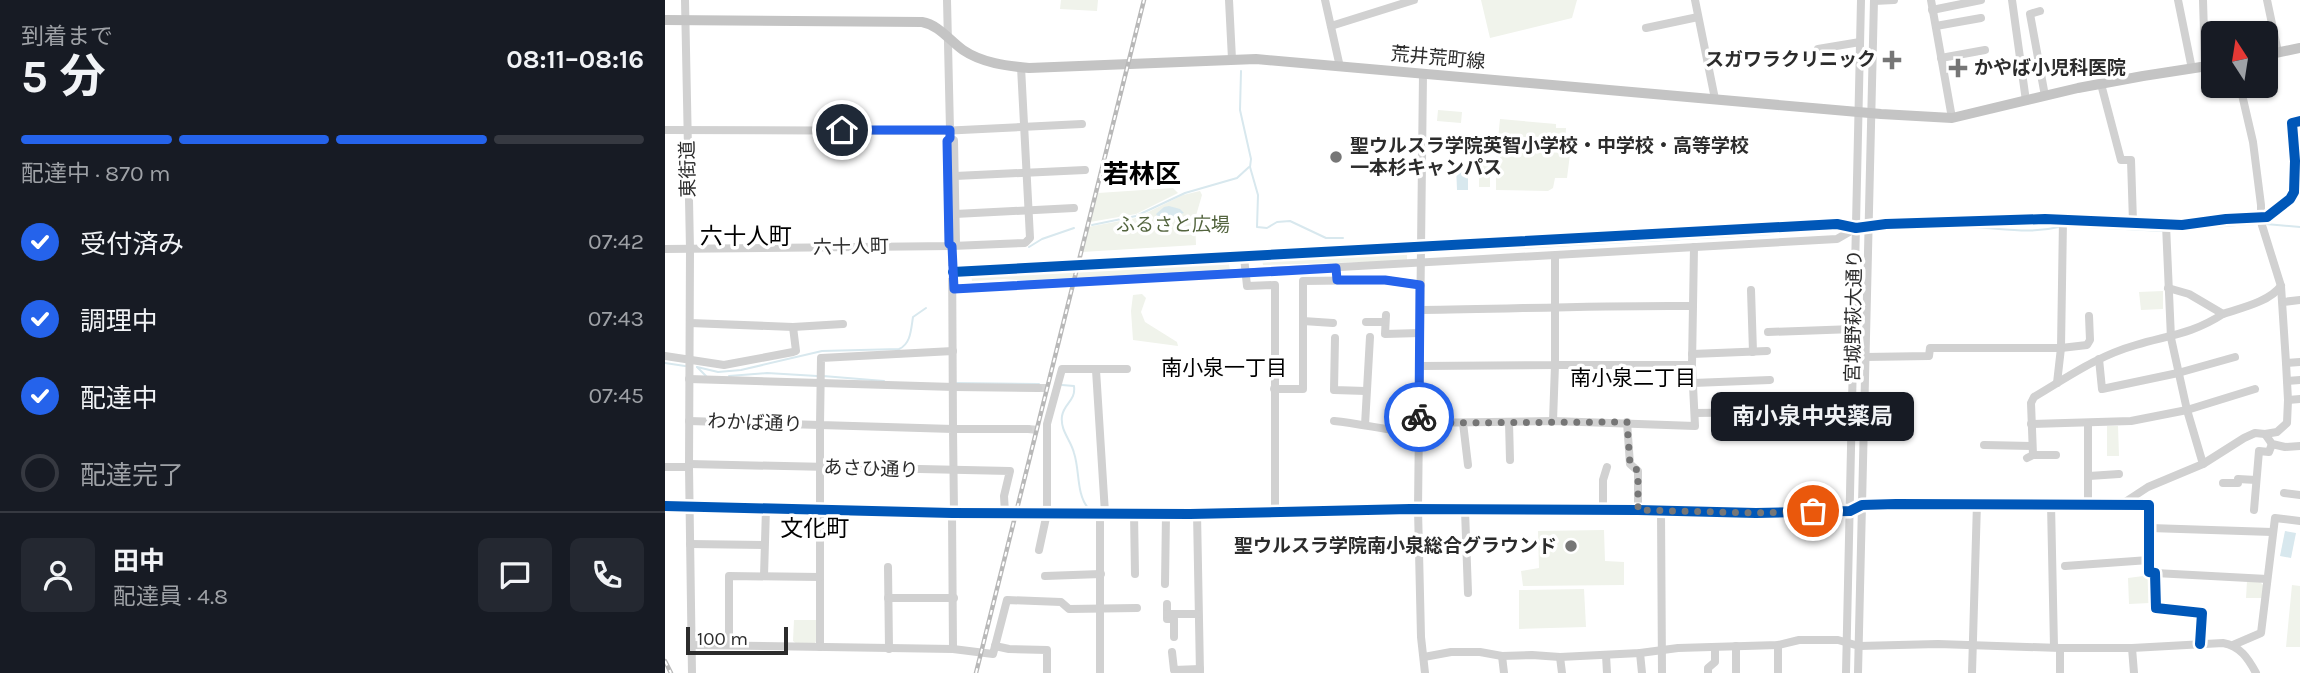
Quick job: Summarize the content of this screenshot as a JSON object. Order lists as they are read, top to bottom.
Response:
{
  "streets": {
    "main road": ["荒井荒町線"],
    "street": [
      "東街道",
      "六十人町",
      "宮城野萩大通り",
      "わかば通り",
      "あさひ通り"
    ]
  },
  "crossings": [
    ["荒井荒町線", "東街道"],
    ["荒井荒町線", "宮城野萩大通り"],
    ["東街道", "六十人町"]
  ],
  "districts": [
    "若林区",
    "六十人町",
    "南小泉一丁目",
    "南小泉二丁目",
    "文化町"
  ],
  "parks": ["ふるさと広場"],
  "places": {
    "health": ["スガワラクリニック", "かやば小児科医院"],
    "other": ["聖ウルスラ学院英智小学校・中学校・高等学校 一本杉キャンパス", "南小泉中央薬局", "聖ウルスラ学院南小泉総合グラウンド"]
  },
  "scale_bar": "100 m",
  "north": "top",
  "page": {
    "heading": ["5 分", "到着まで", "08:11–08:16"],
    "panel": ["田中", "配達員 · 4.8"],
    "bar": "配達中 · 870 m",
    "list": [
      ["受付済み", "07:42"],
      ["調理中", "07:43"],
      ["配達中", "07:45"],
      "配達完了"
    ],
    "bubble": "南小泉中央薬局",
    "scale": "100 m"
  }
}
